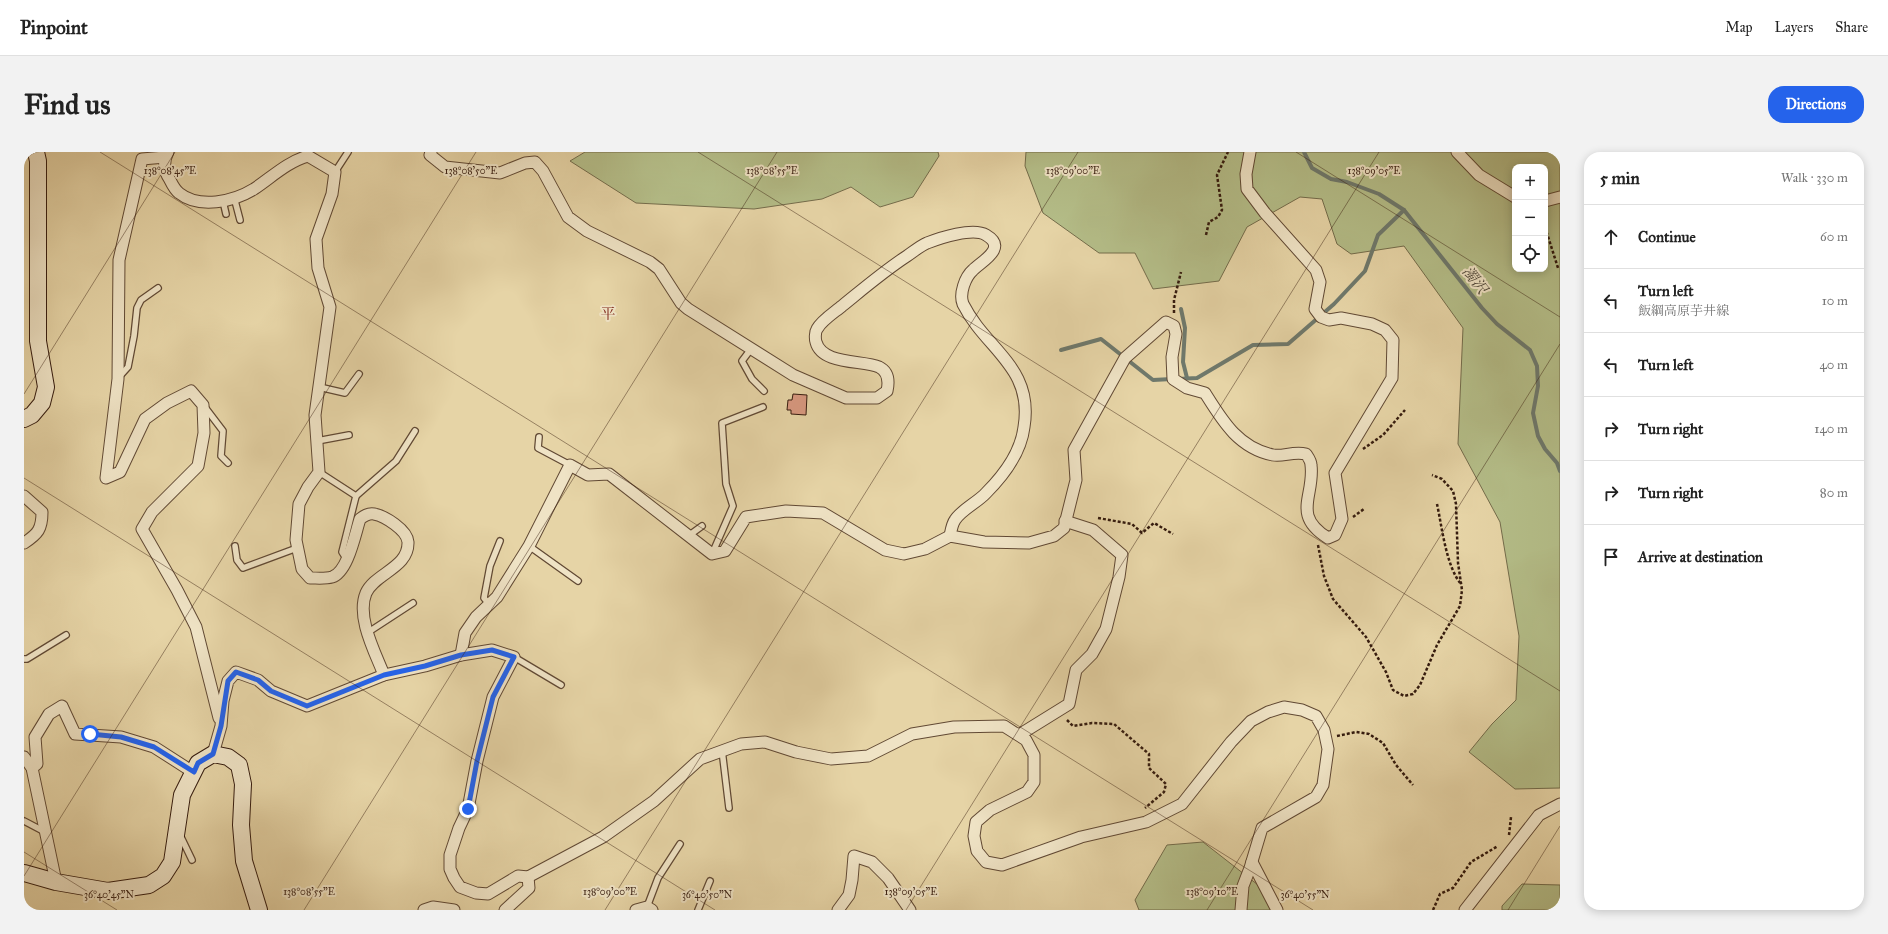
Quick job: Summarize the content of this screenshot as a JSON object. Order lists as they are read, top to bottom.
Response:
{
  "districts": ["平"],
  "water": ["濁沢"],
  "page": {
    "header": "Pinpoint",
    "nav": ["Map", "Layers", "Share"],
    "buttons": "Directions",
    "title": "Find us",
    "heading": ["5 min", "Walk · 330 m"],
    "map_buttons": ["+", "−"],
    "list": [
      ["Continue", "60 m"],
      ["Turn left", "飯綱高原芋井線", "10 m"],
      ["Turn left", "40 m"],
      ["Turn right", "140 m"],
      ["Turn right", "80 m"],
      "Arrive at destination"
    ]
  },
  "coordinates": [
    "138°08'45\"E",
    "138°08'50\"E",
    "138°08'55\"E",
    "138°09'00\"E",
    "138°09'05\"E",
    "138°09'10\"E",
    "36°40'45\"N",
    "36°40'50\"N",
    "36°40'55\"N"
  ]
}
